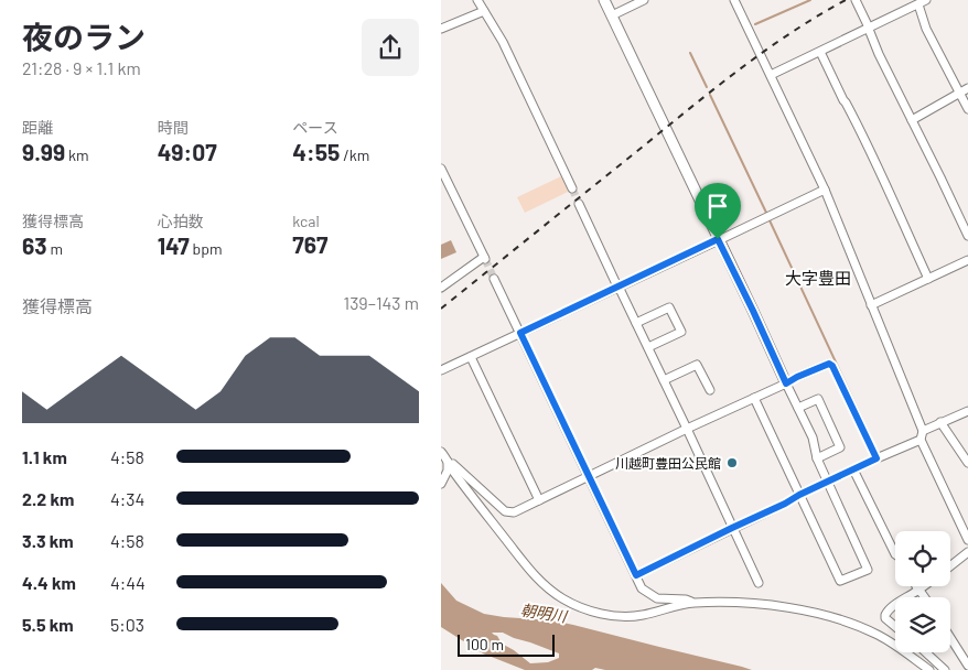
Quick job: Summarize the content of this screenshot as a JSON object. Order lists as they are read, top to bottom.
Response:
{
  "districts": ["大字豊田"],
  "water": ["朝明川"],
  "places": ["川越町豊田公民館"],
  "scale_bar": "100 m",
  "page": {
    "heading": ["夜のラン", "21:28 · 9 × 1.1 km"],
    "stats": [
      ["距離", "9.99 km"],
      ["時間", "49:07"],
      ["ペース", "4:55 /km"],
      ["獲得標高", "63 m"],
      ["心拍数", "147 bpm"],
      ["kcal", "767"]
    ],
    "chart": ["獲得標高", "139–143 m"],
    "list": [
      {
        "name": "1.1 km",
        "note": "4:58"
      },
      {
        "name": "2.2 km",
        "note": "4:34"
      },
      {
        "name": "3.3 km",
        "note": "4:58"
      },
      {
        "name": "4.4 km",
        "note": "4:44"
      },
      {
        "name": "5.5 km",
        "note": "5:03"
      }
    ],
    "scale": "100 m"
  }
}
